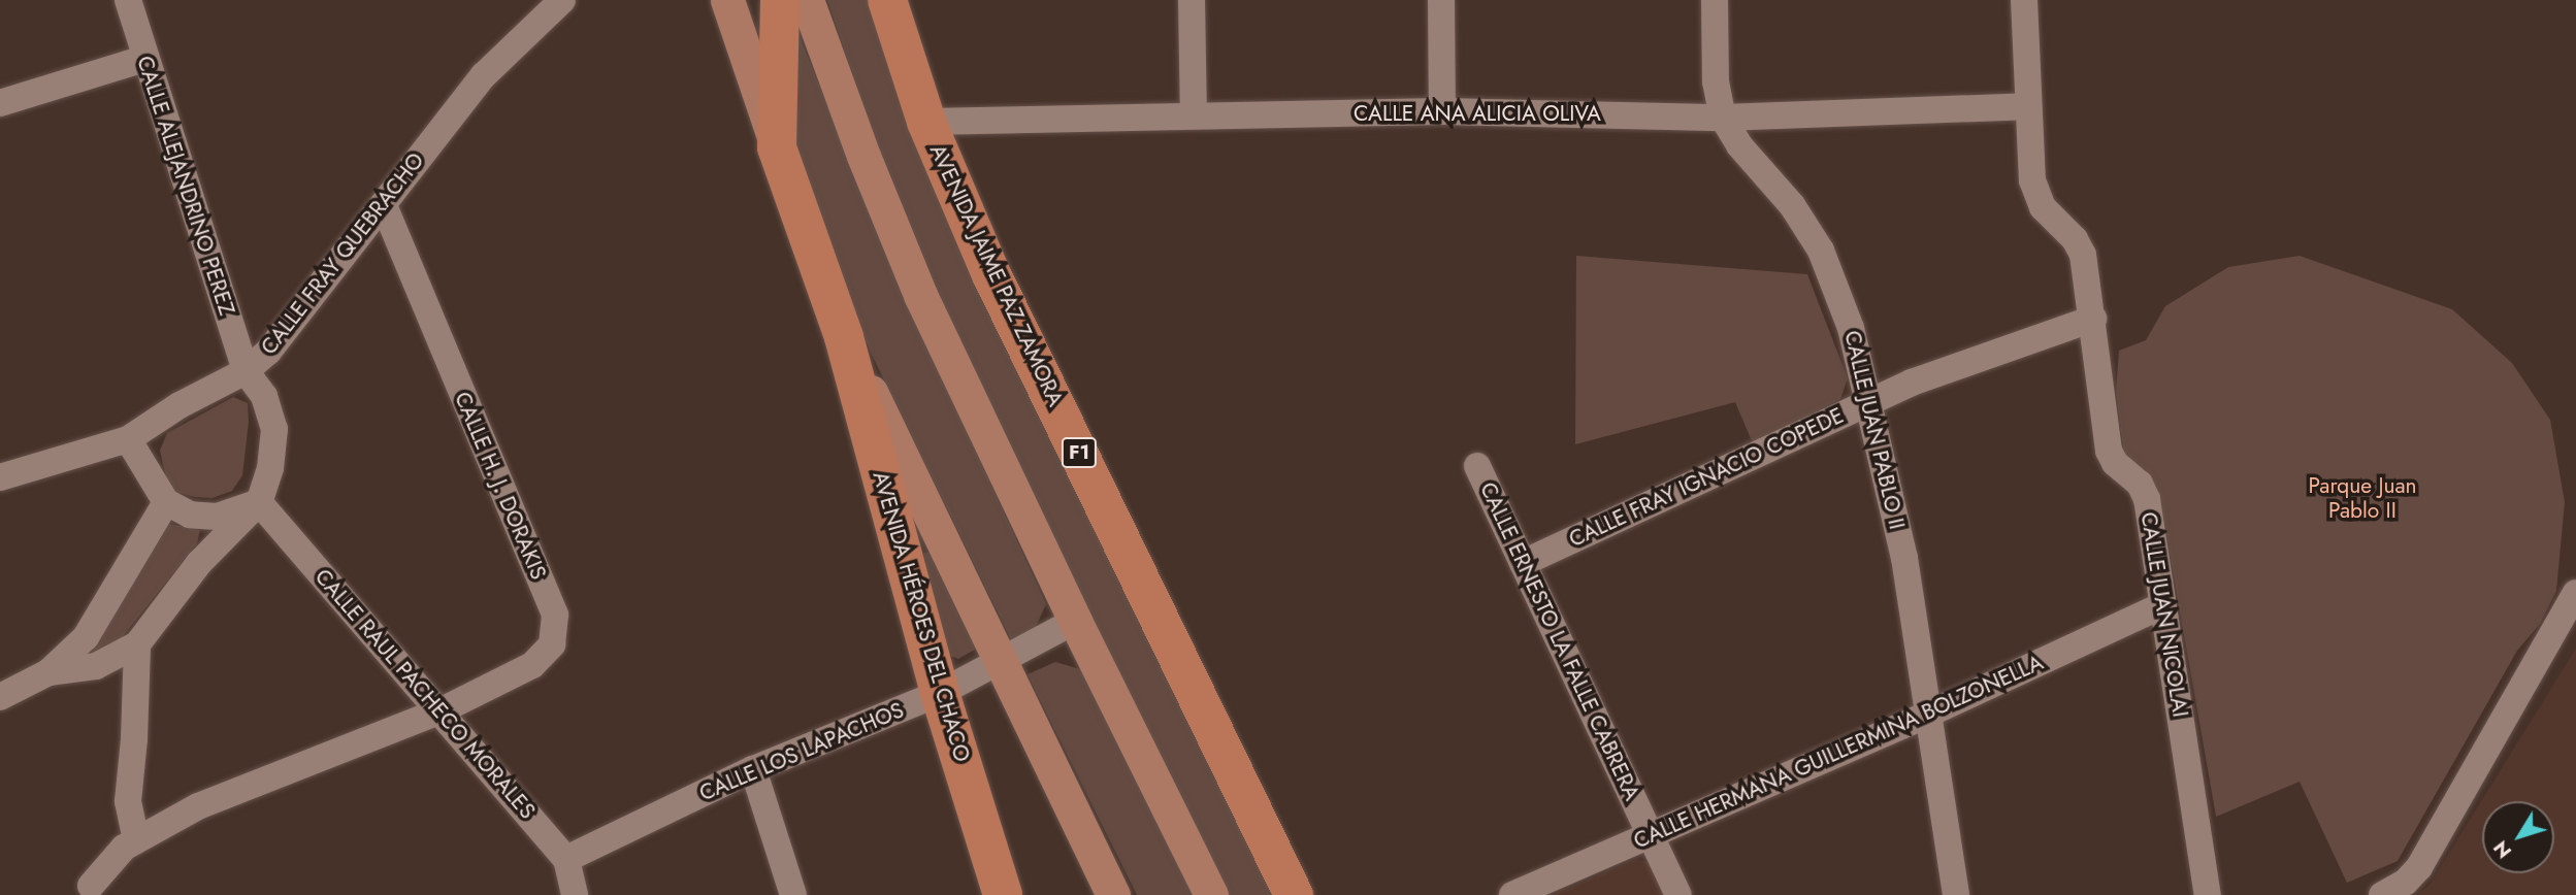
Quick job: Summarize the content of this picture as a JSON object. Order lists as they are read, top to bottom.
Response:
{
  "streets": {
    "highway": ["AVENIDA JAIME PAZ ZAMORA", "F1", "AVENIDA HÉROES DEL CHACO"],
    "street": [
      "CALLE ANA ALICIA OLIVA",
      "CALLE ALEJANDRINO PEREZ",
      "CALLE FRAY QUEBRACHO",
      "CALLE JUAN PABLO II",
      "CALLE FRAY IGNACIO COPEDE",
      "CALLE H. J. DORAKIS",
      "CALLE JUAN NICOLAI",
      "CALLE ERNESTO LA FALLE CABRERA",
      "CALLE RAUL PACHECO MORALES",
      "CALLE LOS LAPACHOS",
      "CALLE HERMANA GUILLERMINA BOLZONELLA"
    ]
  },
  "crossings": [
    ["CALLE ANA ALICIA OLIVA", "AVENIDA JAIME PAZ ZAMORA"],
    ["CALLE ANA ALICIA OLIVA", "CALLE JUAN PABLO II"],
    ["CALLE ANA ALICIA OLIVA", "CALLE JUAN NICOLAI"],
    ["CALLE ALEJANDRINO PEREZ", "CALLE FRAY QUEBRACHO"],
    ["CALLE ALEJANDRINO PEREZ", "CALLE RAUL PACHECO MORALES"],
    ["CALLE FRAY QUEBRACHO", "CALLE H. J. DORAKIS"],
    ["CALLE FRAY QUEBRACHO", "CALLE RAUL PACHECO MORALES"],
    ["CALLE JUAN PABLO II", "CALLE FRAY IGNACIO COPEDE"],
    ["CALLE JUAN PABLO II", "CALLE HERMANA GUILLERMINA BOLZONELLA"],
    ["CALLE FRAY IGNACIO COPEDE", "CALLE JUAN NICOLAI"],
    ["CALLE FRAY IGNACIO COPEDE", "CALLE ERNESTO LA FALLE CABRERA"],
    ["CALLE H. J. DORAKIS", "CALLE RAUL PACHECO MORALES"],
    ["CALLE JUAN NICOLAI", "CALLE HERMANA GUILLERMINA BOLZONELLA"],
    ["AVENIDA HÉROES DEL CHACO", "CALLE LOS LAPACHOS"],
    ["CALLE ERNESTO LA FALLE CABRERA", "CALLE HERMANA GUILLERMINA BOLZONELLA"],
    ["CALLE RAUL PACHECO MORALES", "CALLE LOS LAPACHOS"]
  ],
  "parks": ["Parque Juan Pablo II"],
  "north": "bottom left"
}
